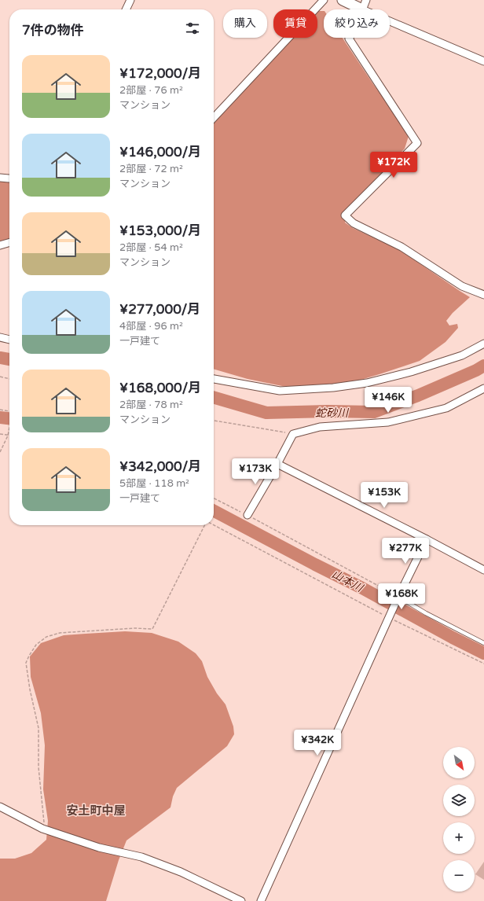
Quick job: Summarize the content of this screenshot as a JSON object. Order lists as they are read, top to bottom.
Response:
{
  "districts": ["安土町中屋"],
  "water": ["蛇砂川", "山本川"],
  "north": "bottom right",
  "page": {
    "chip": ["購入", "賃貸", "絞り込み"],
    "heading": "7件の物件",
    "list": [
      {
        "name": "¥172,000/月",
        "note": "2部屋 · 76 m² · マンション"
      },
      {
        "name": "¥146,000/月",
        "note": "2部屋 · 72 m² · マンション"
      },
      {
        "name": "¥153,000/月",
        "note": "2部屋 · 54 m² · マンション"
      },
      {
        "name": "¥277,000/月",
        "note": "4部屋 · 96 m² · 一戸建て"
      },
      {
        "name": "¥168,000/月",
        "note": "2部屋 · 78 m² · マンション"
      },
      {
        "name": "¥342,000/月",
        "note": "5部屋 · 118 m² · 一戸建て"
      }
    ],
    "price": [
      "¥172K",
      "¥146K",
      "¥173K",
      "¥153K",
      "¥277K",
      "¥168K",
      "¥342K"
    ],
    "map_buttons": ["+", "−"]
  }
}
